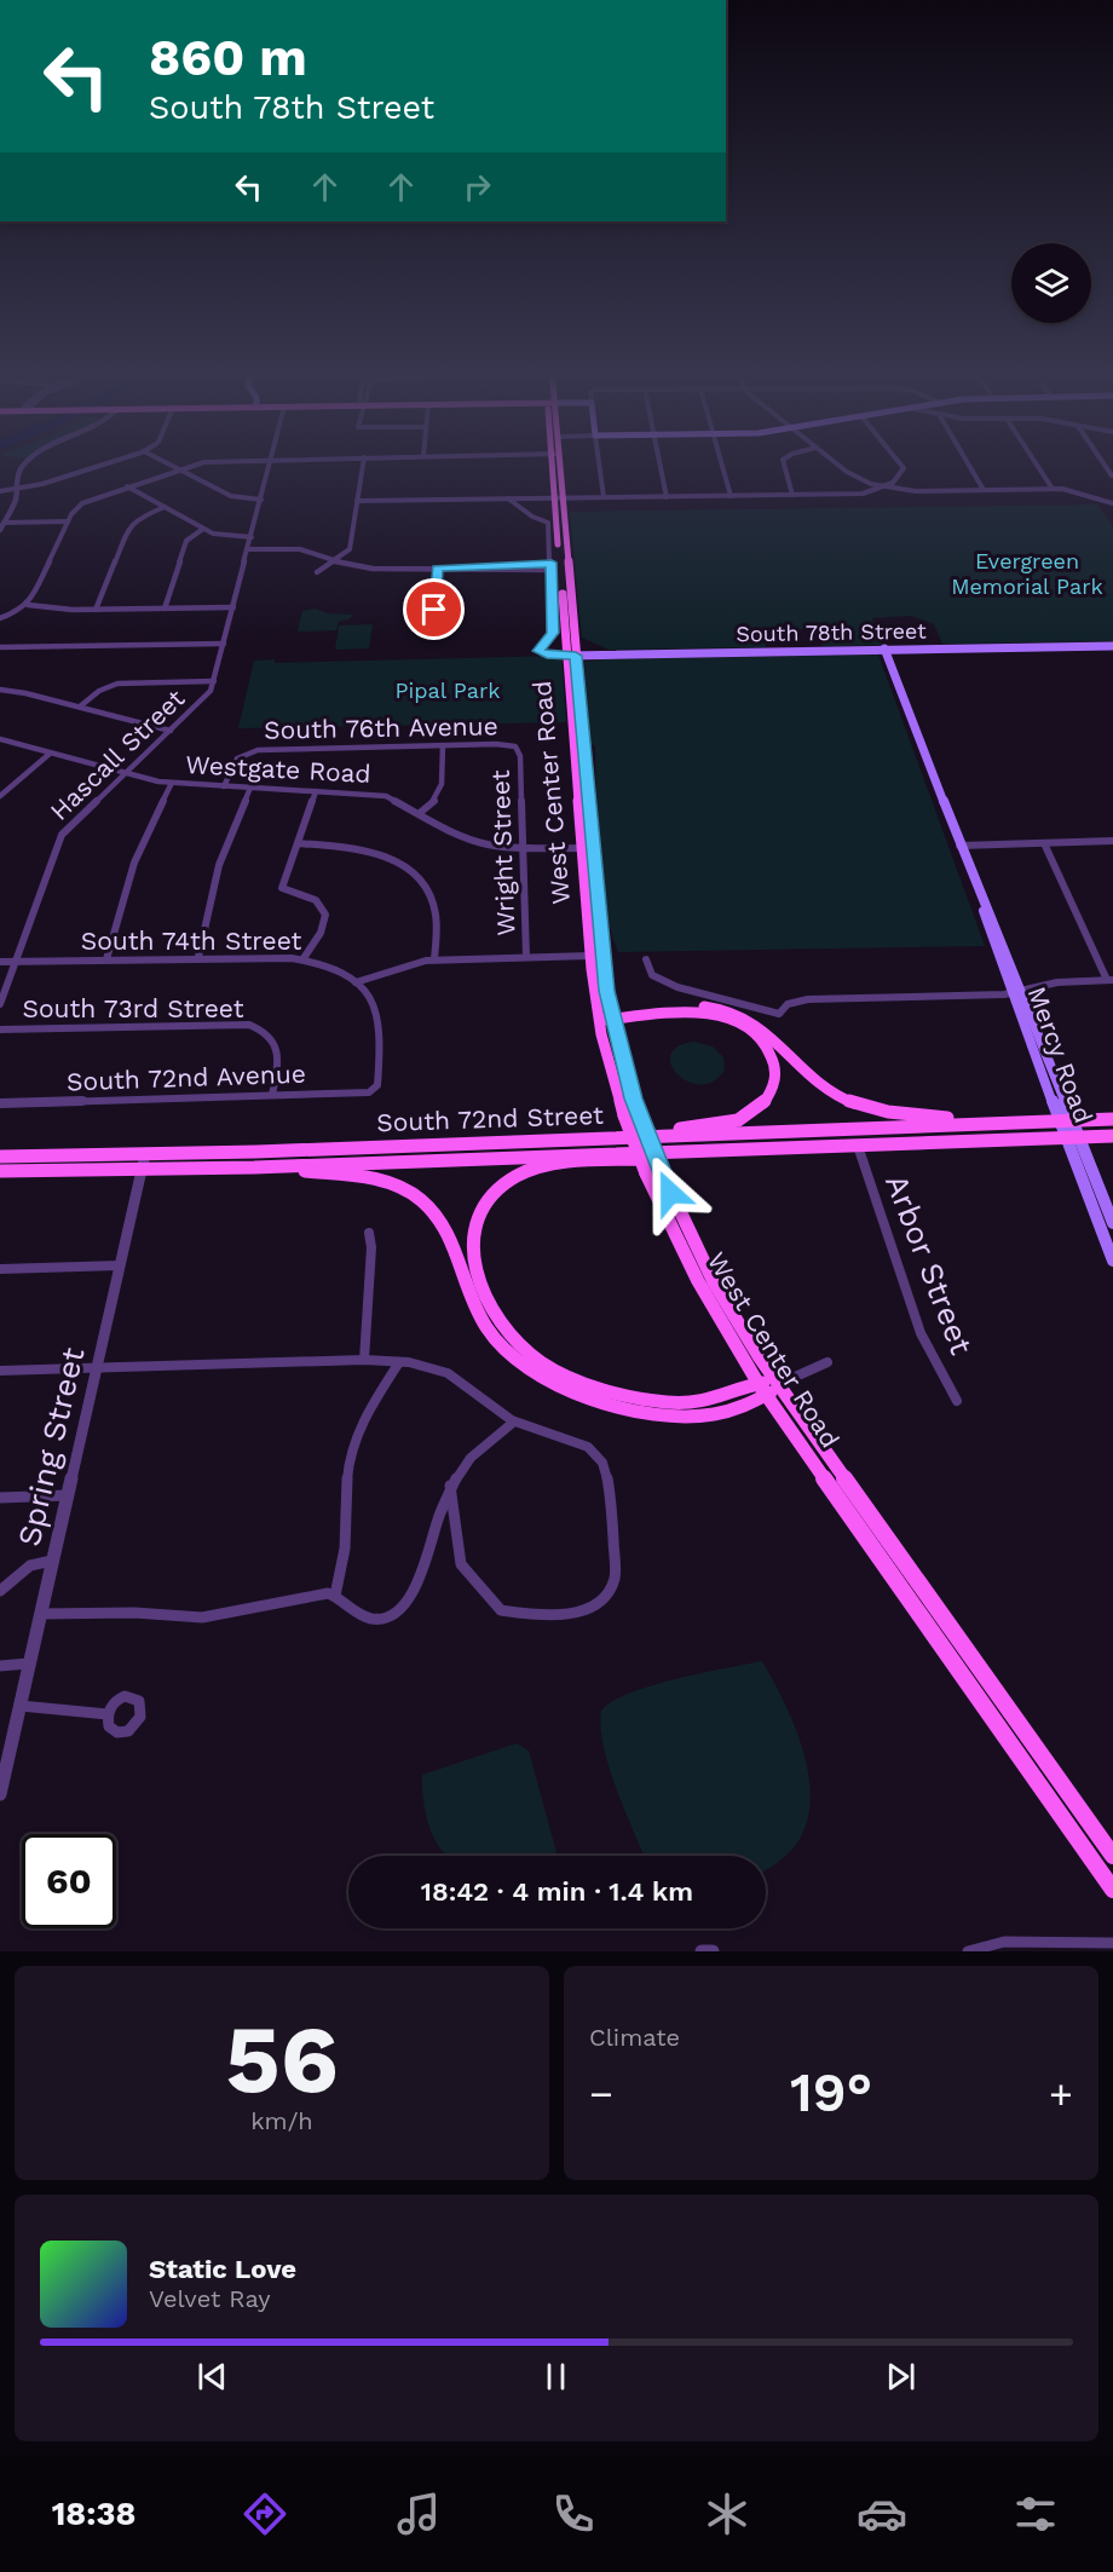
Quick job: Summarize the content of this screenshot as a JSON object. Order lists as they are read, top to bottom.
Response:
{
  "streets": {
    "main road": [
      "South 78th Street",
      "West Center Road",
      "Mercy Road",
      "South 72nd Street"
    ],
    "street": [
      "South 76th Avenue",
      "Hascall Street",
      "Westgate Road",
      "Wright Street",
      "South 74th Street",
      "South 73rd Street",
      "South 72nd Avenue",
      "Arbor Street",
      "Spring Street"
    ]
  },
  "crossings": [
    ["South 78th Street", "West Center Road"],
    ["South 78th Street", "Mercy Road"],
    ["South 76th Avenue", "Westgate Road"],
    ["South 76th Avenue", "Wright Street"],
    ["Hascall Street", "Westgate Road"],
    ["Hascall Street", "South 74th Street"],
    ["Westgate Road", "West Center Road"],
    ["Westgate Road", "Wright Street"],
    ["South 74th Street", "South 72nd Avenue"],
    ["South 73rd Street", "South 72nd Avenue"],
    ["Mercy Road", "South 72nd Street"],
    ["South 72nd Street", "Arbor Street"],
    ["South 72nd Street", "Spring Street"]
  ],
  "parks": ["Evergreen Memorial Park", "Pipal Park"],
  "page": {
    "turn": ["860 m", "South 78th Street"],
    "limit": "60",
    "trip": "18:42 · 4 min · 1.4 km",
    "tile": [
      ["56", "km/h"],
      "Climate"
    ],
    "heat": ["−", "19°", "+"],
    "song": ["Static Love", "Velvet Ray"],
    "tabs": "18:38"
  }
}
